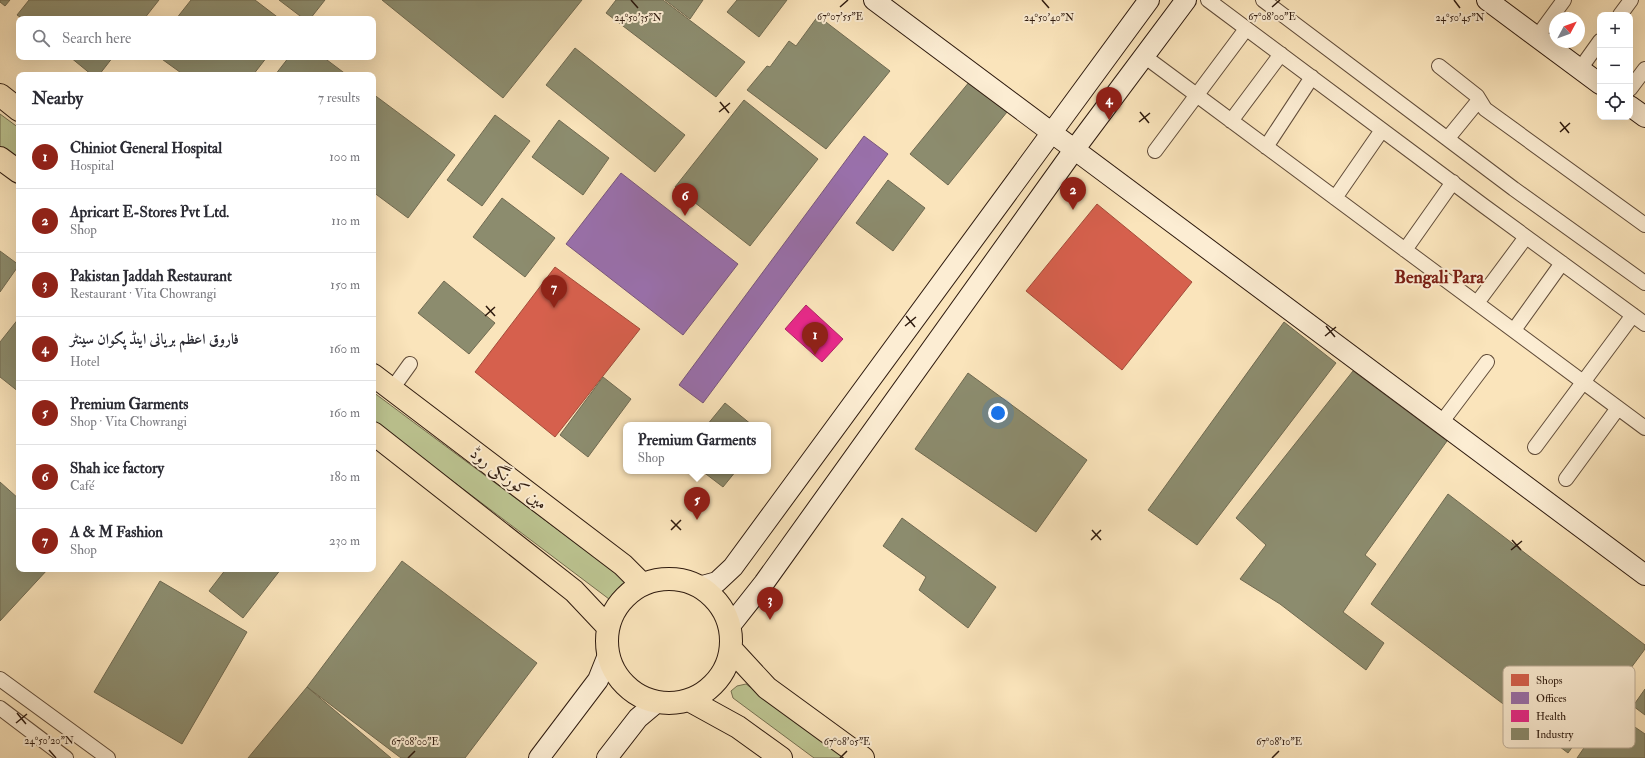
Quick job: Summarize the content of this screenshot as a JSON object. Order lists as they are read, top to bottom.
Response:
{
  "streets": {
    "main road": ["مین کورنگی روڈ"]
  },
  "districts": ["Bengali Para"],
  "legend": [
    "Shops",
    "Offices",
    "Health",
    "Industry"
  ],
  "north": "top right",
  "page": {
    "map_buttons": ["+", "−"],
    "search": "Search here",
    "heading": ["Nearby", "7 results"],
    "pins": [
      "4",
      "2",
      "6",
      "7",
      "1",
      "5",
      "3"
    ],
    "list": [
      {
        "mark": "1",
        "name": "Chiniot General Hospital",
        "note": "Hospital",
        "value": "100 m"
      },
      {
        "mark": "2",
        "name": "Apricart E-Stores Pvt Ltd.",
        "note": "Shop",
        "value": "110 m"
      },
      {
        "mark": "3",
        "name": "Pakistan Jaddah Restaurant",
        "note": "Restaurant · Vita Chowrangi",
        "value": "150 m"
      },
      {
        "mark": "4",
        "name": "فاروق اعظم بریانی اینڈ پکوان سینٹر",
        "note": "Hotel",
        "value": "160 m"
      },
      {
        "mark": "5",
        "name": "Premium Garments",
        "note": "Shop · Vita Chowrangi",
        "value": "160 m"
      },
      {
        "mark": "6",
        "name": "Shah ice factory",
        "note": "Café",
        "value": "180 m"
      },
      {
        "mark": "7",
        "name": "A & M Fashion",
        "note": "Shop",
        "value": "230 m"
      }
    ],
    "popup": ["Premium Garments", "Shop"]
  },
  "coordinates": [
    "67°07'55\"E",
    "67°08'00\"E",
    "24°50'35\"N",
    "24°50'40\"N",
    "24°50'45\"N",
    "24°50'20\"N",
    "67°08'05\"E",
    "67°08'10\"E"
  ]
}
